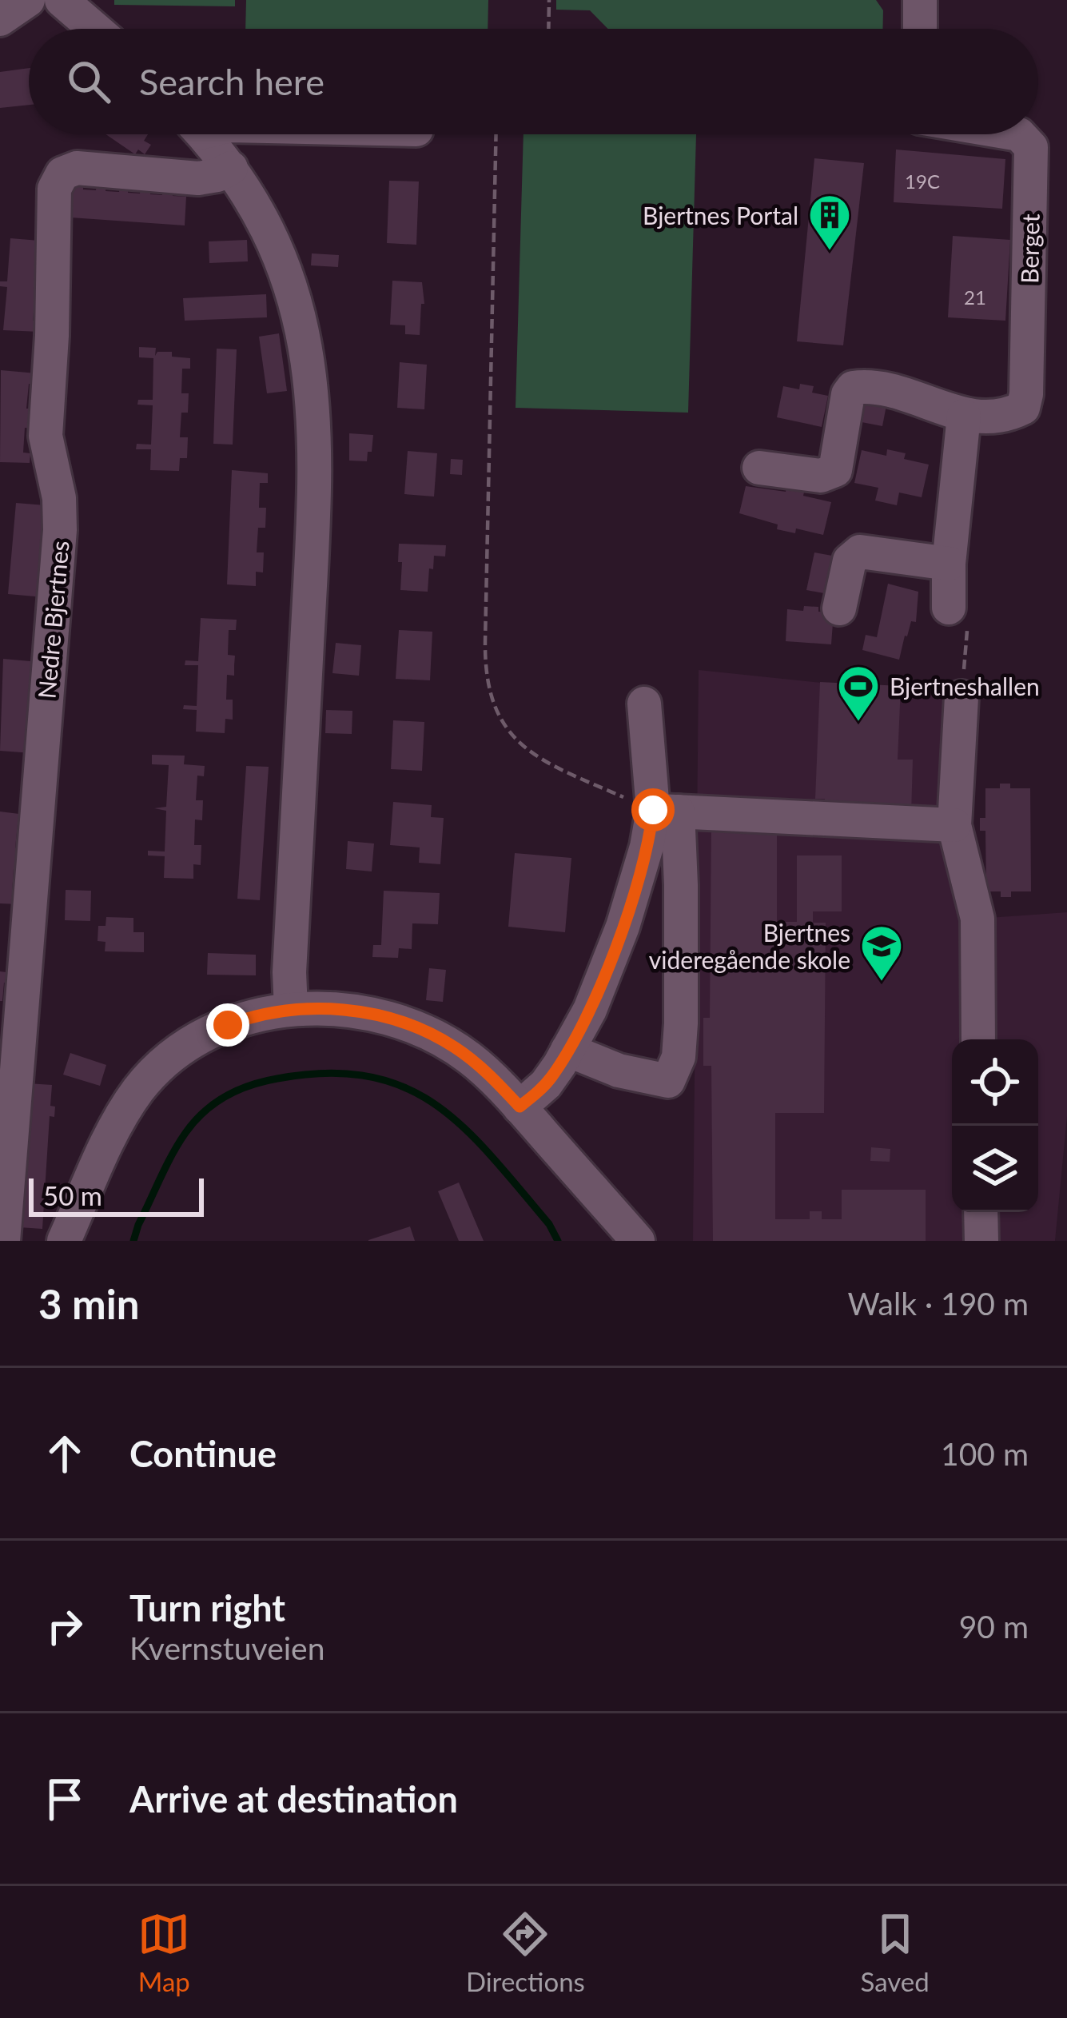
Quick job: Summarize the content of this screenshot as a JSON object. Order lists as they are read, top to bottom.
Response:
{
  "streets": {
    "street": ["Berget", "Nedre Bjertnes"]
  },
  "places": {
    "building": ["Bjertnes Portal"],
    "sports": ["Bjertneshallen"],
    "school or university": ["Bjertnes videregående skole"]
  },
  "house_numbers": ["19C", "21"],
  "scale_bar": "50 m",
  "page": {
    "search": "Search here",
    "scale": "50 m",
    "heading": ["3 min", "Walk · 190 m"],
    "list": [
      ["Continue", "100 m"],
      ["Turn right", "Kvernstuveien", "90 m"],
      "Arrive at destination"
    ],
    "nav": ["Map", "Directions", "Saved"]
  }
}
